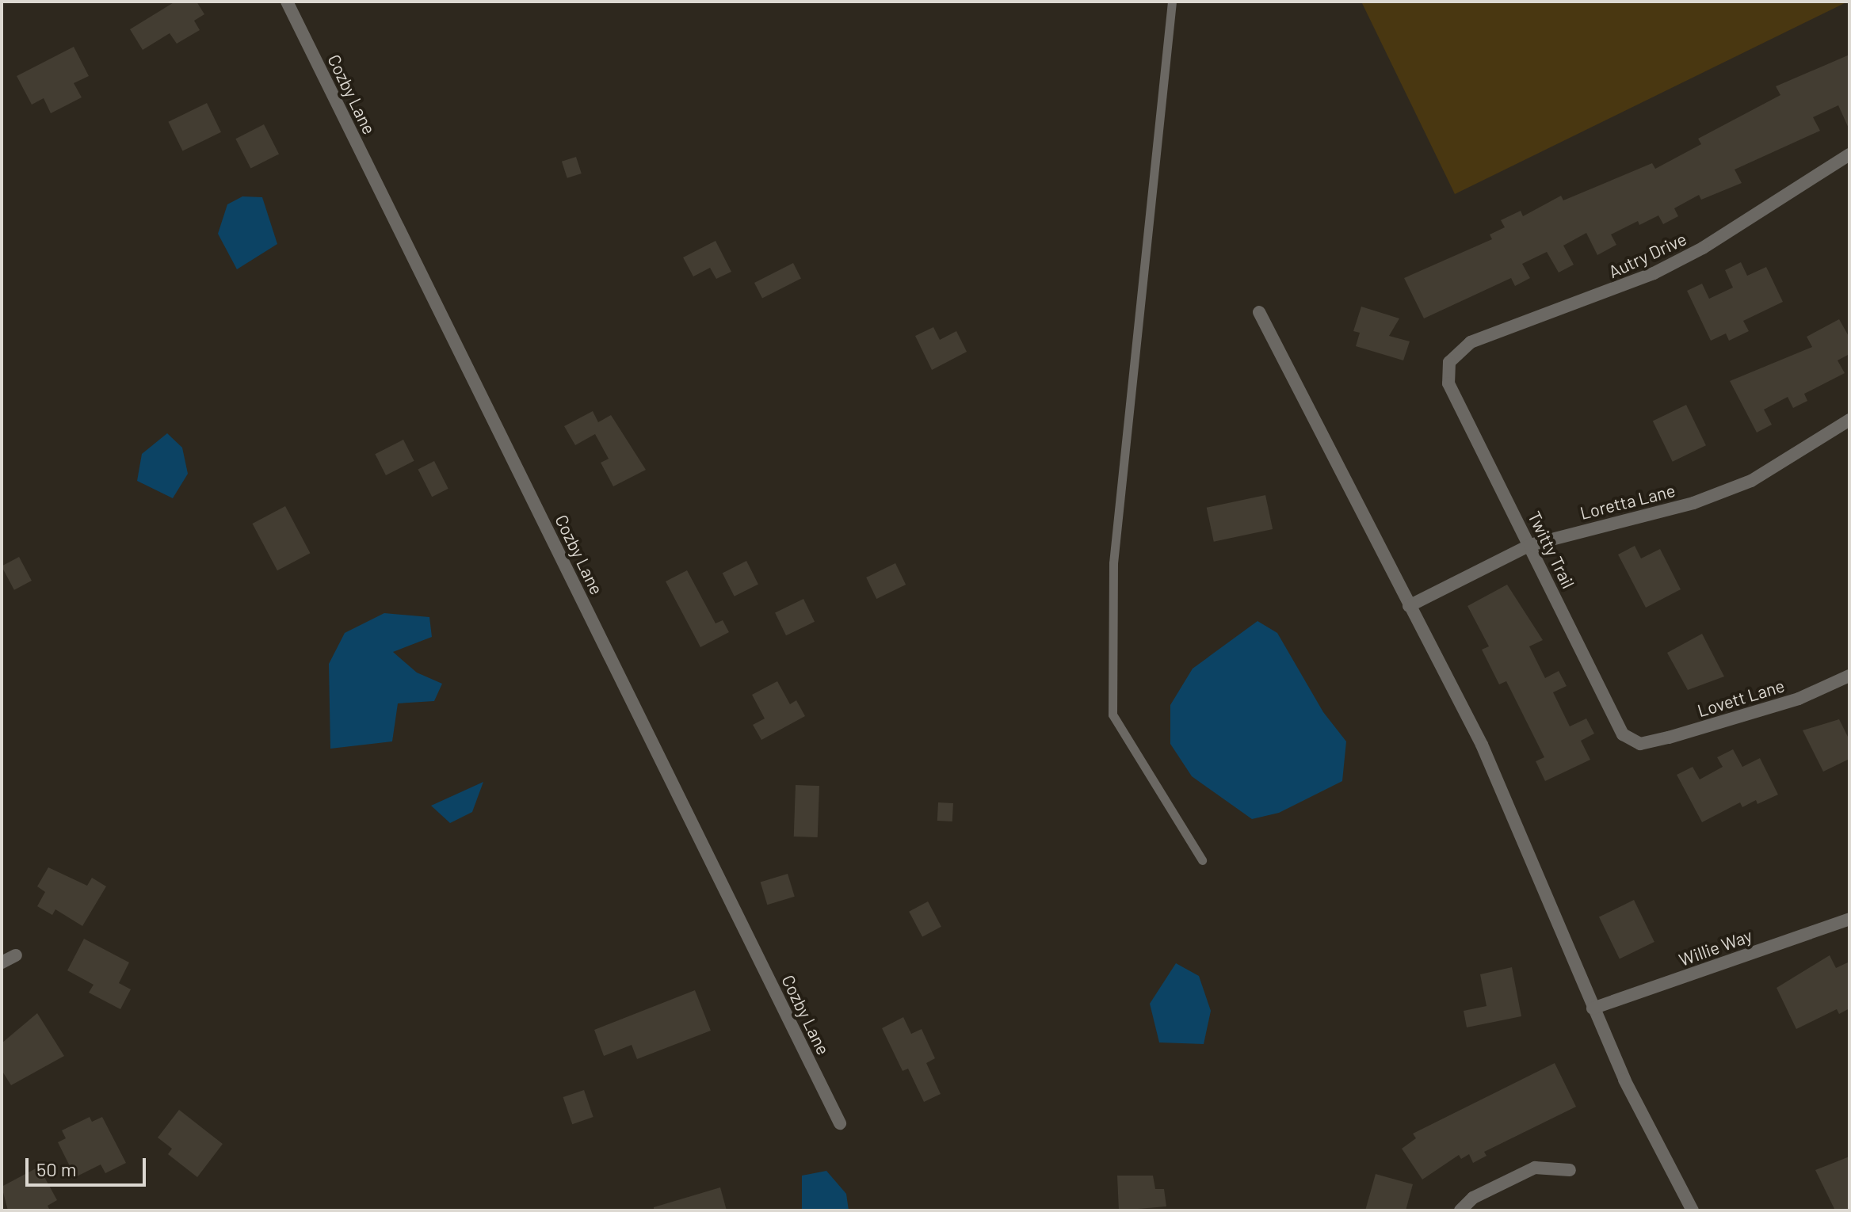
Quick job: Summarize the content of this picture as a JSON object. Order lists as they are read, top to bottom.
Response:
{
  "streets": {
    "street": [
      "Cozby Lane",
      "Autry Drive",
      "Loretta Lane",
      "Twitty Trail",
      "Lovett Lane",
      "Willie Way"
    ]
  },
  "crossings": [
    ["Autry Drive", "Twitty Trail"],
    ["Loretta Lane", "Twitty Trail"],
    ["Twitty Trail", "Lovett Lane"]
  ],
  "scale_bar": "50 m"
}
